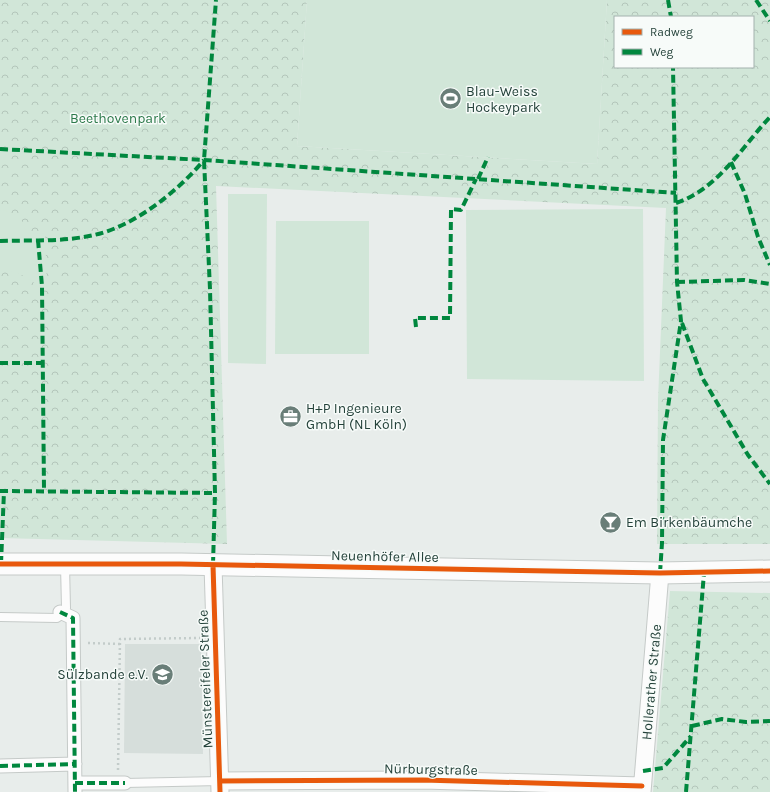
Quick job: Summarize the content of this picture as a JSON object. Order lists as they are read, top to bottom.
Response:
{
  "streets": {
    "street": [
      "Neuenhöfer Allee",
      "Münstereifeler Straße",
      "Hollerather Straße",
      "Nürburgstraße"
    ]
  },
  "crossings": [
    ["Neuenhöfer Allee", "Münstereifeler Straße"],
    ["Neuenhöfer Allee", "Hollerather Straße"],
    ["Münstereifeler Straße", "Nürburgstraße"],
    ["Hollerather Straße", "Nürburgstraße"]
  ],
  "parks": ["Beethovenpark"],
  "places": {
    "sports": ["Blau-Weiss Hockeypark"],
    "office": ["H+P Ingenieure GmbH (NL Köln)"],
    "bar": ["Em Birkenbäumche"],
    "school or university": ["Sülzbande e.V."]
  },
  "legend": ["Radweg", "Weg"]
}
